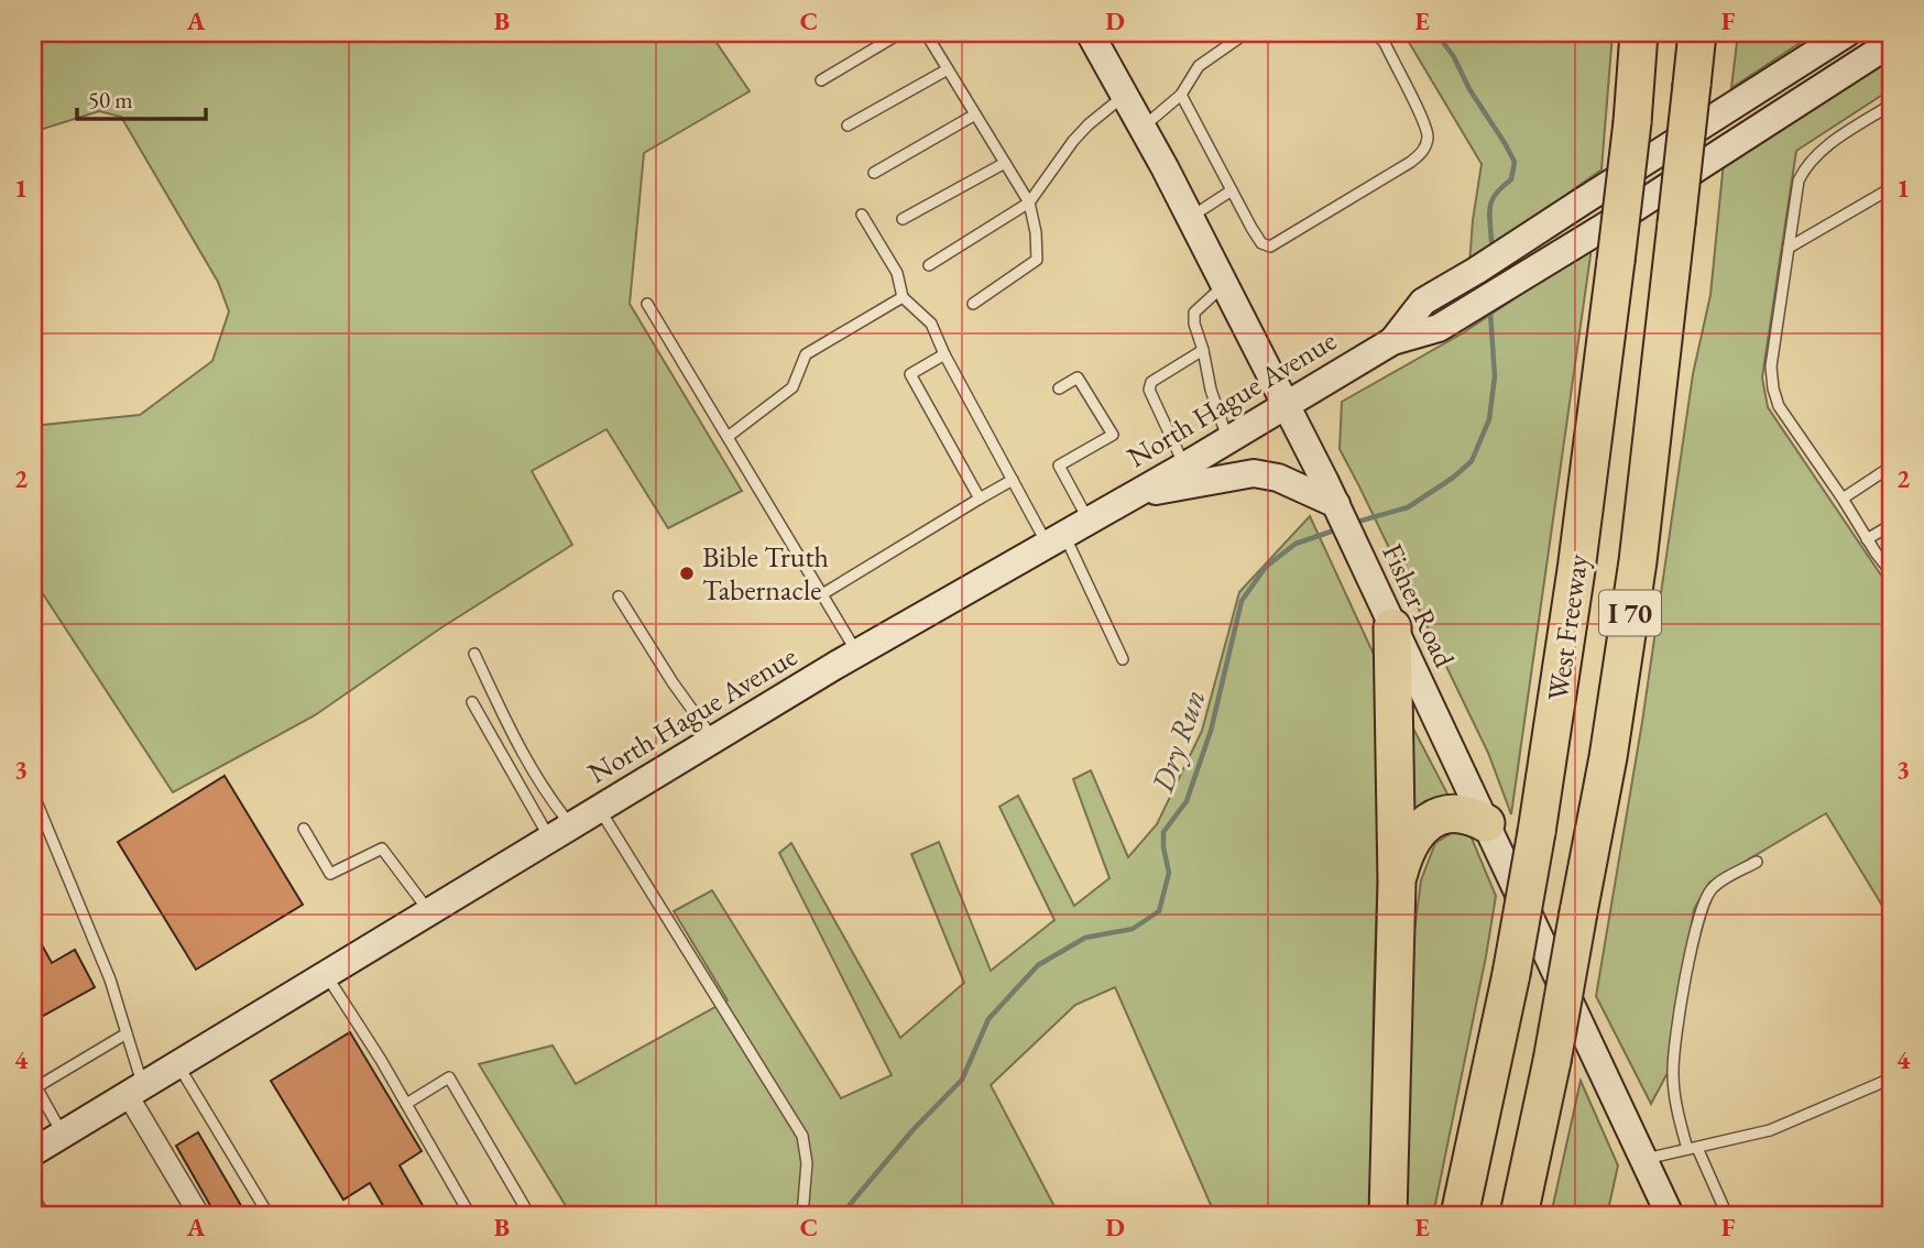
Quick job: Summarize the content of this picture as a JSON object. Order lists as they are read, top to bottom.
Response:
{
  "streets": {
    "highway": ["I 70", "West Freeway"],
    "main road": ["North Hague Avenue", "Fisher Road"]
  },
  "crossings": [
    ["North Hague Avenue", "Fisher Road"]
  ],
  "water": ["Dry Run"],
  "places": ["Bible Truth Tabernacle"],
  "scale_bar": "50 m",
  "grid": {
    "columns": [
      "A",
      "B",
      "C",
      "D",
      "E",
      "F"
    ],
    "rows": [
      "1",
      "2",
      "3",
      "4"
    ]
  }
}
